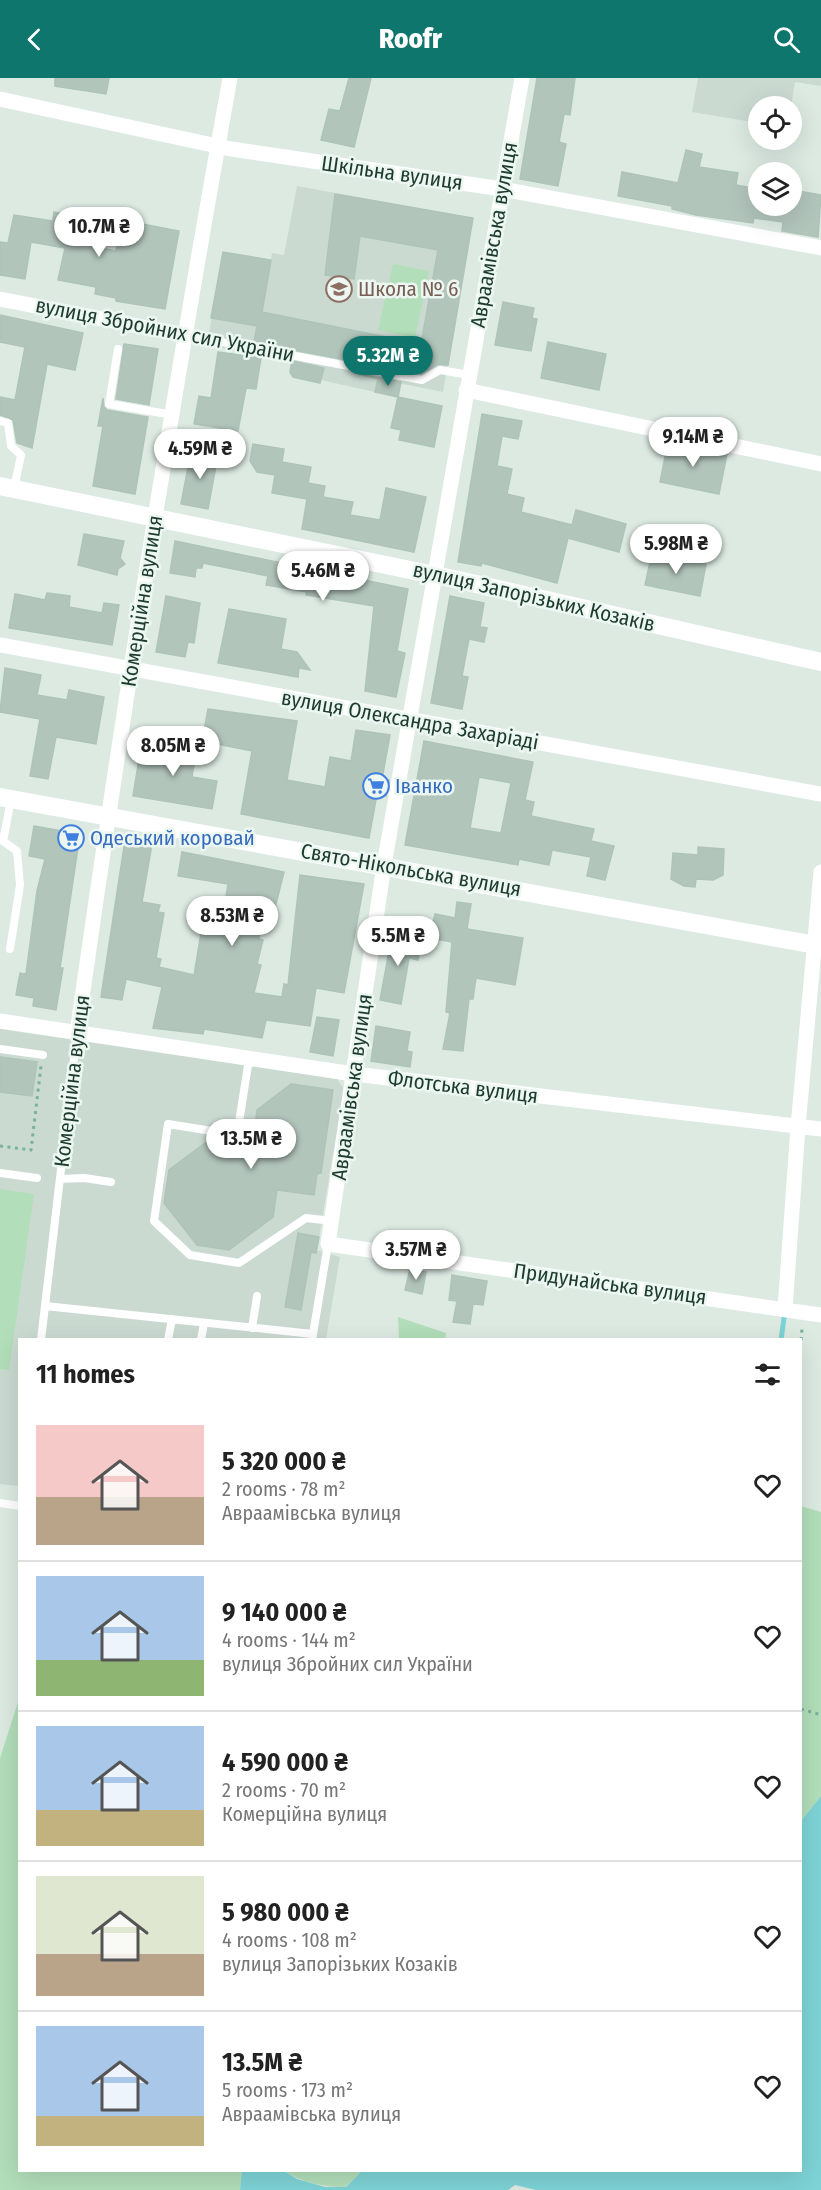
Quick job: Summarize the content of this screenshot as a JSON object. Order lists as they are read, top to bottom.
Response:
{
  "streets": {
    "main road": ["вулиця Запорізьких Козаків", "Свято-Нікольська вулиця"],
    "street": [
      "Шкільна вулиця",
      "Авраамівська вулиця",
      "вулиця Збройних сил України",
      "Комерційна вулиця",
      "вулиця Олександра Захаріаді",
      "Флотська вулиця",
      "Придунайська вулиця"
    ]
  },
  "crossings": [
    ["Шкільна вулиця", "Авраамівська вулиця"],
    ["Шкільна вулиця", "Комерційна вулиця"],
    ["Авраамівська вулиця", "вулиця Збройних сил України"],
    ["Авраамівська вулиця", "вулиця Запорізьких Козаків"],
    ["Авраамівська вулиця", "вулиця Олександра Захаріаді"],
    ["Авраамівська вулиця", "Свято-Нікольська вулиця"],
    ["Авраамівська вулиця", "Флотська вулиця"],
    ["Авраамівська вулиця", "Придунайська вулиця"],
    ["вулиця Збройних сил України", "Комерційна вулиця"],
    ["вулиця Запорізьких Козаків", "Комерційна вулиця"],
    ["Комерційна вулиця", "вулиця Олександра Захаріаді"],
    ["Комерційна вулиця", "Свято-Нікольська вулиця"],
    ["Комерційна вулиця", "Флотська вулиця"]
  ],
  "places": {
    "school or university": ["Школа № 6"],
    "supermarket": ["Іванко", "Одеський коровай"]
  },
  "page": {
    "header": "Roofr",
    "price": [
      "10.7M ₴",
      "5.32M ₴",
      "9.14M ₴",
      "4.59M ₴",
      "5.98M ₴",
      "5.46M ₴",
      "8.05M ₴",
      "8.53M ₴",
      "5.5M ₴",
      "13.5M ₴",
      "3.57M ₴"
    ],
    "heading": "11 homes",
    "list": [
      {
        "name": "5 320 000 ₴",
        "note": "2 rooms · 78 m² · Авраамівська вулиця"
      },
      {
        "name": "9 140 000 ₴",
        "note": "4 rooms · 144 m² · вулиця Збройних сил України"
      },
      {
        "name": "4 590 000 ₴",
        "note": "2 rooms · 70 m² · Комерційна вулиця"
      },
      {
        "name": "5 980 000 ₴",
        "note": "4 rooms · 108 m² · вулиця Запорізьких Козаків"
      },
      {
        "name": "13.5M ₴",
        "note": "5 rooms · 173 m² · Авраамівська вулиця"
      }
    ]
  }
}
